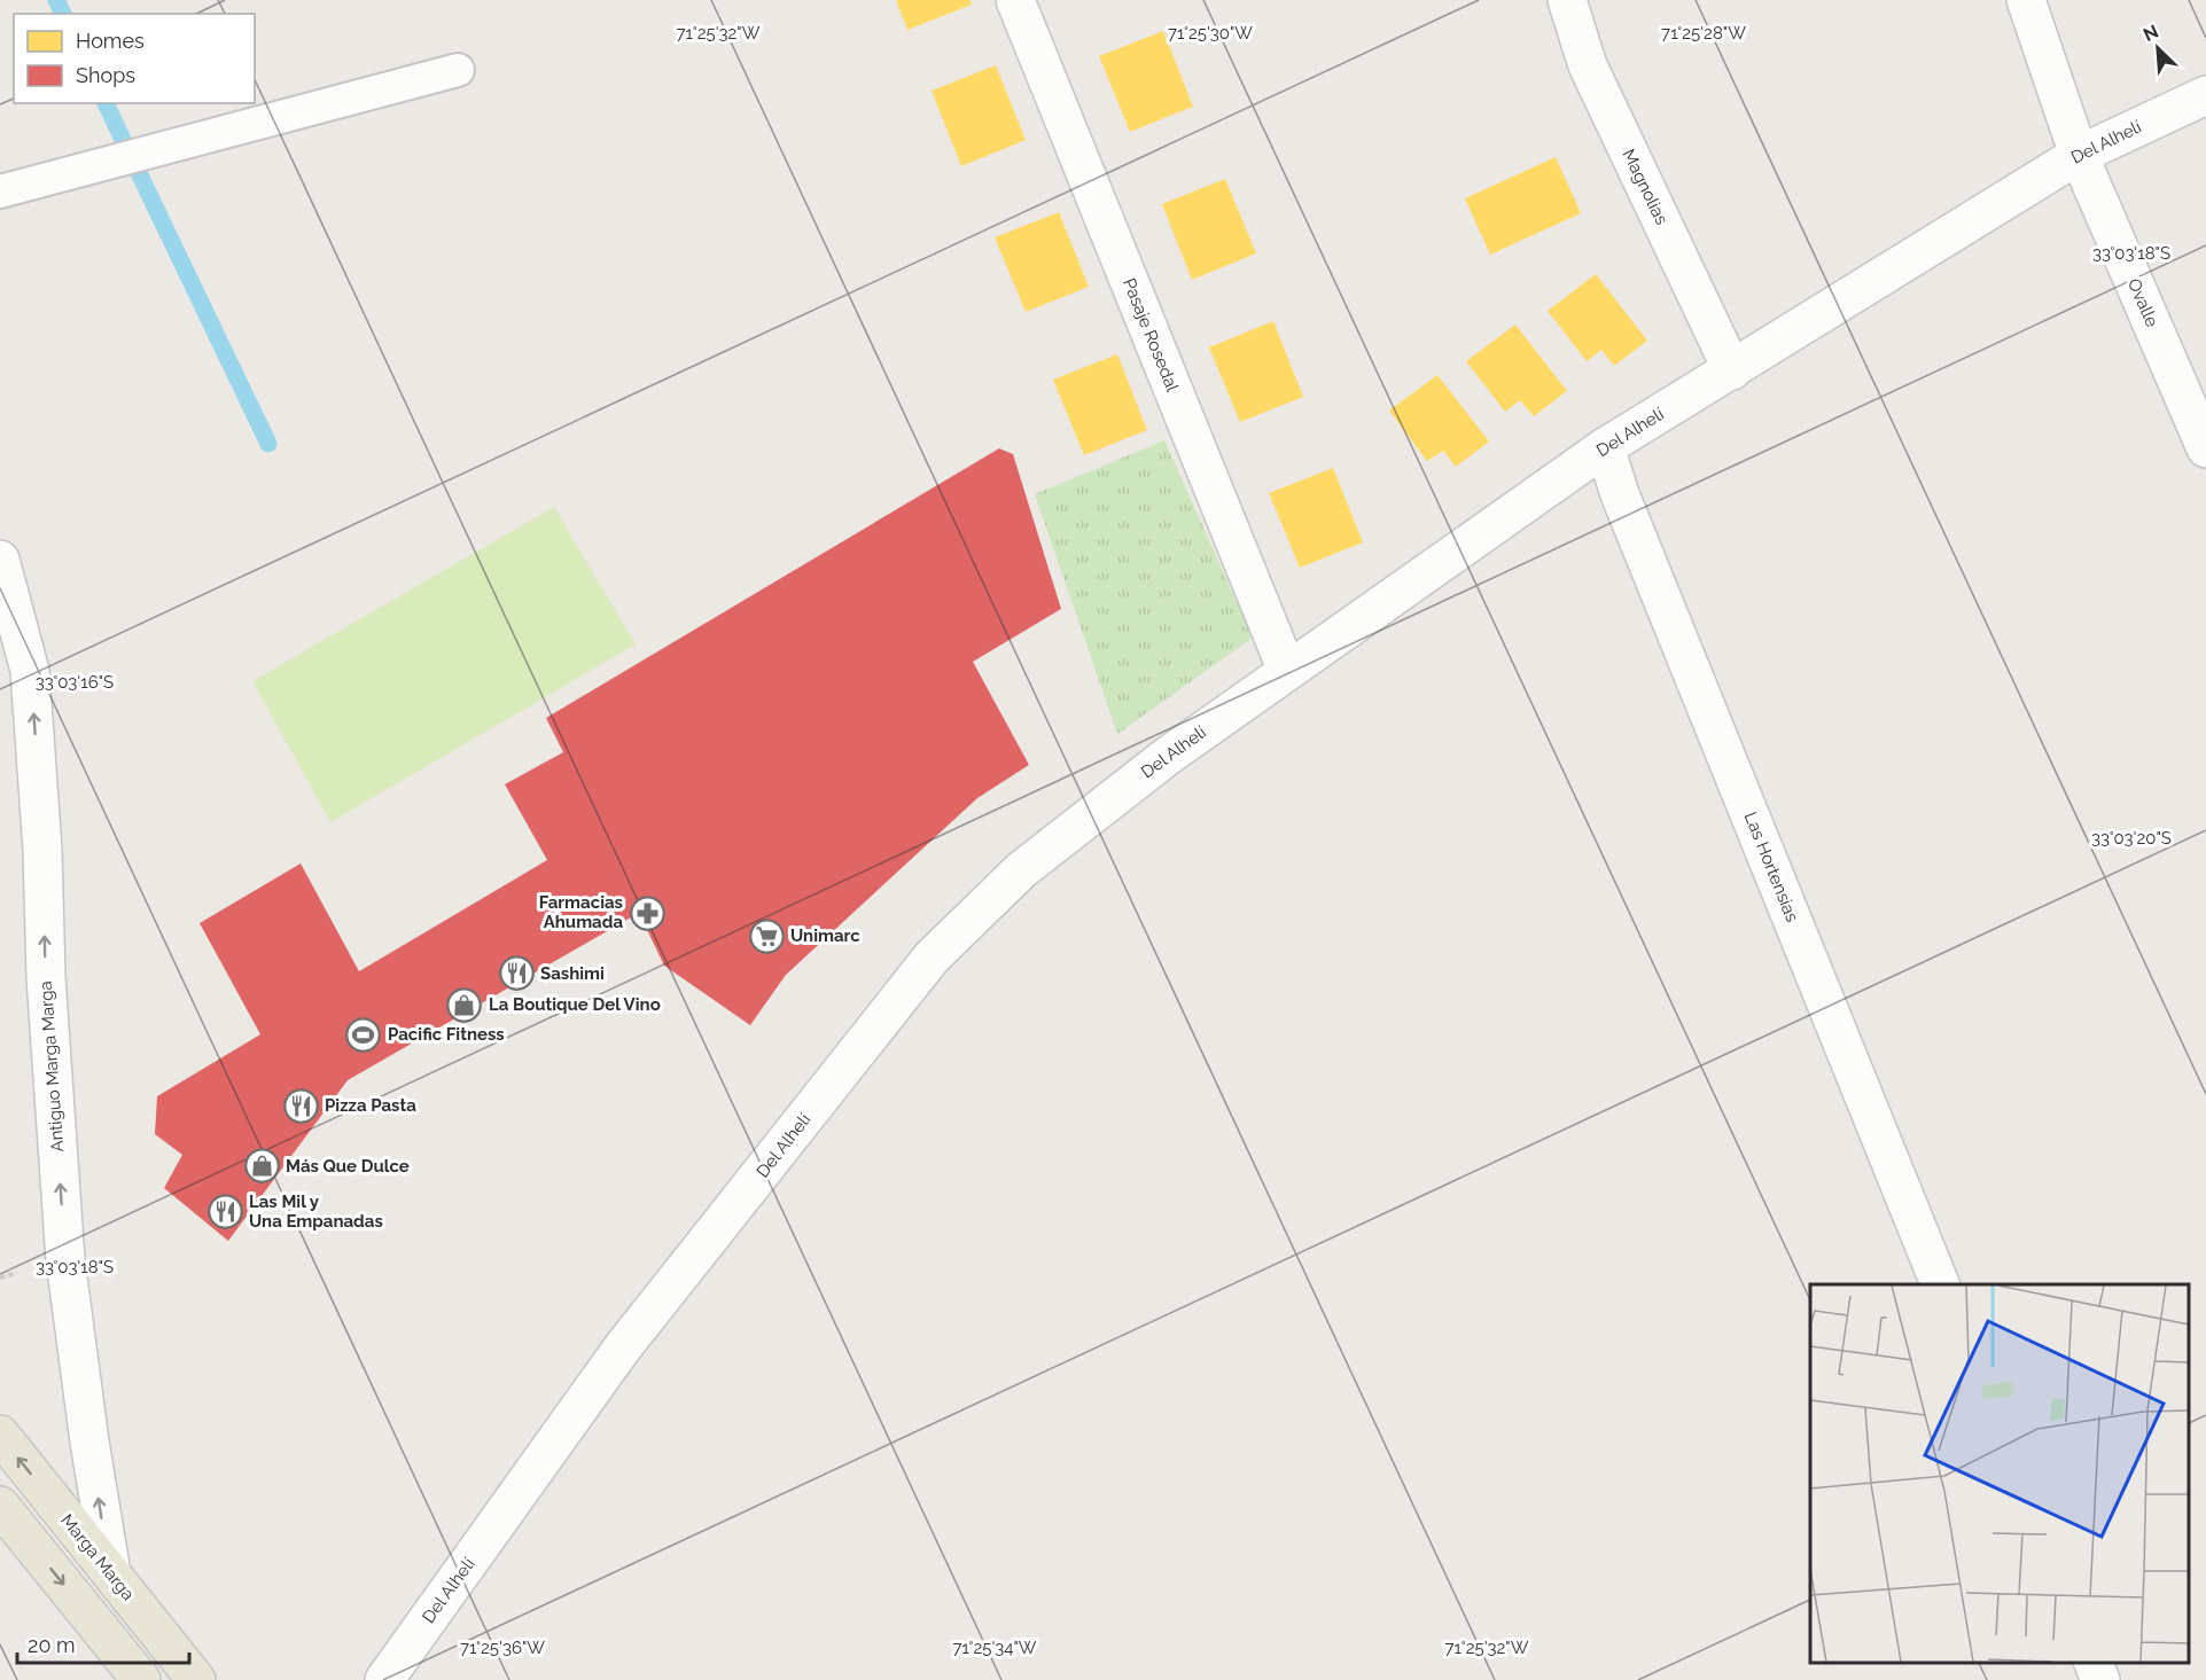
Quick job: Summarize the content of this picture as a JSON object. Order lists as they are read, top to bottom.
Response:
{
  "streets": {
    "main road": ["Marga Marga"],
    "street": [
      "Del Alhelí",
      "Magnolias",
      "Ovalle",
      "Pasaje Rosedal",
      "Las Hortensias",
      "Antiguo Marga Marga"
    ]
  },
  "crossings": [
    ["Del Alhelí", "Magnolias"],
    ["Del Alhelí", "Ovalle"],
    ["Del Alhelí", "Pasaje Rosedal"],
    ["Del Alhelí", "Las Hortensias"],
    ["Antiguo Marga Marga", "Marga Marga"]
  ],
  "one_way": ["Antiguo Marga Marga"],
  "places": {
    "pharmacy": ["Farmacias Ahumada"],
    "supermarket": ["Unimarc"],
    "restaurant": ["Sashimi", "Pizza Pasta", "Las Mil y Una Empanadas"],
    "shop": ["La Boutique Del Vino", "Más Que Dulce"],
    "sports": ["Pacific Fitness"]
  },
  "legend": ["Homes", "Shops"],
  "scale_bar": "20 m",
  "north": "top left",
  "coordinates": [
    "71°25'32\"W",
    "71°25'30\"W",
    "71°25'28\"W",
    "33°03'18\"S",
    "33°03'16\"S",
    "33°03'20\"S",
    "71°25'36\"W",
    "71°25'34\"W"
  ]
}
